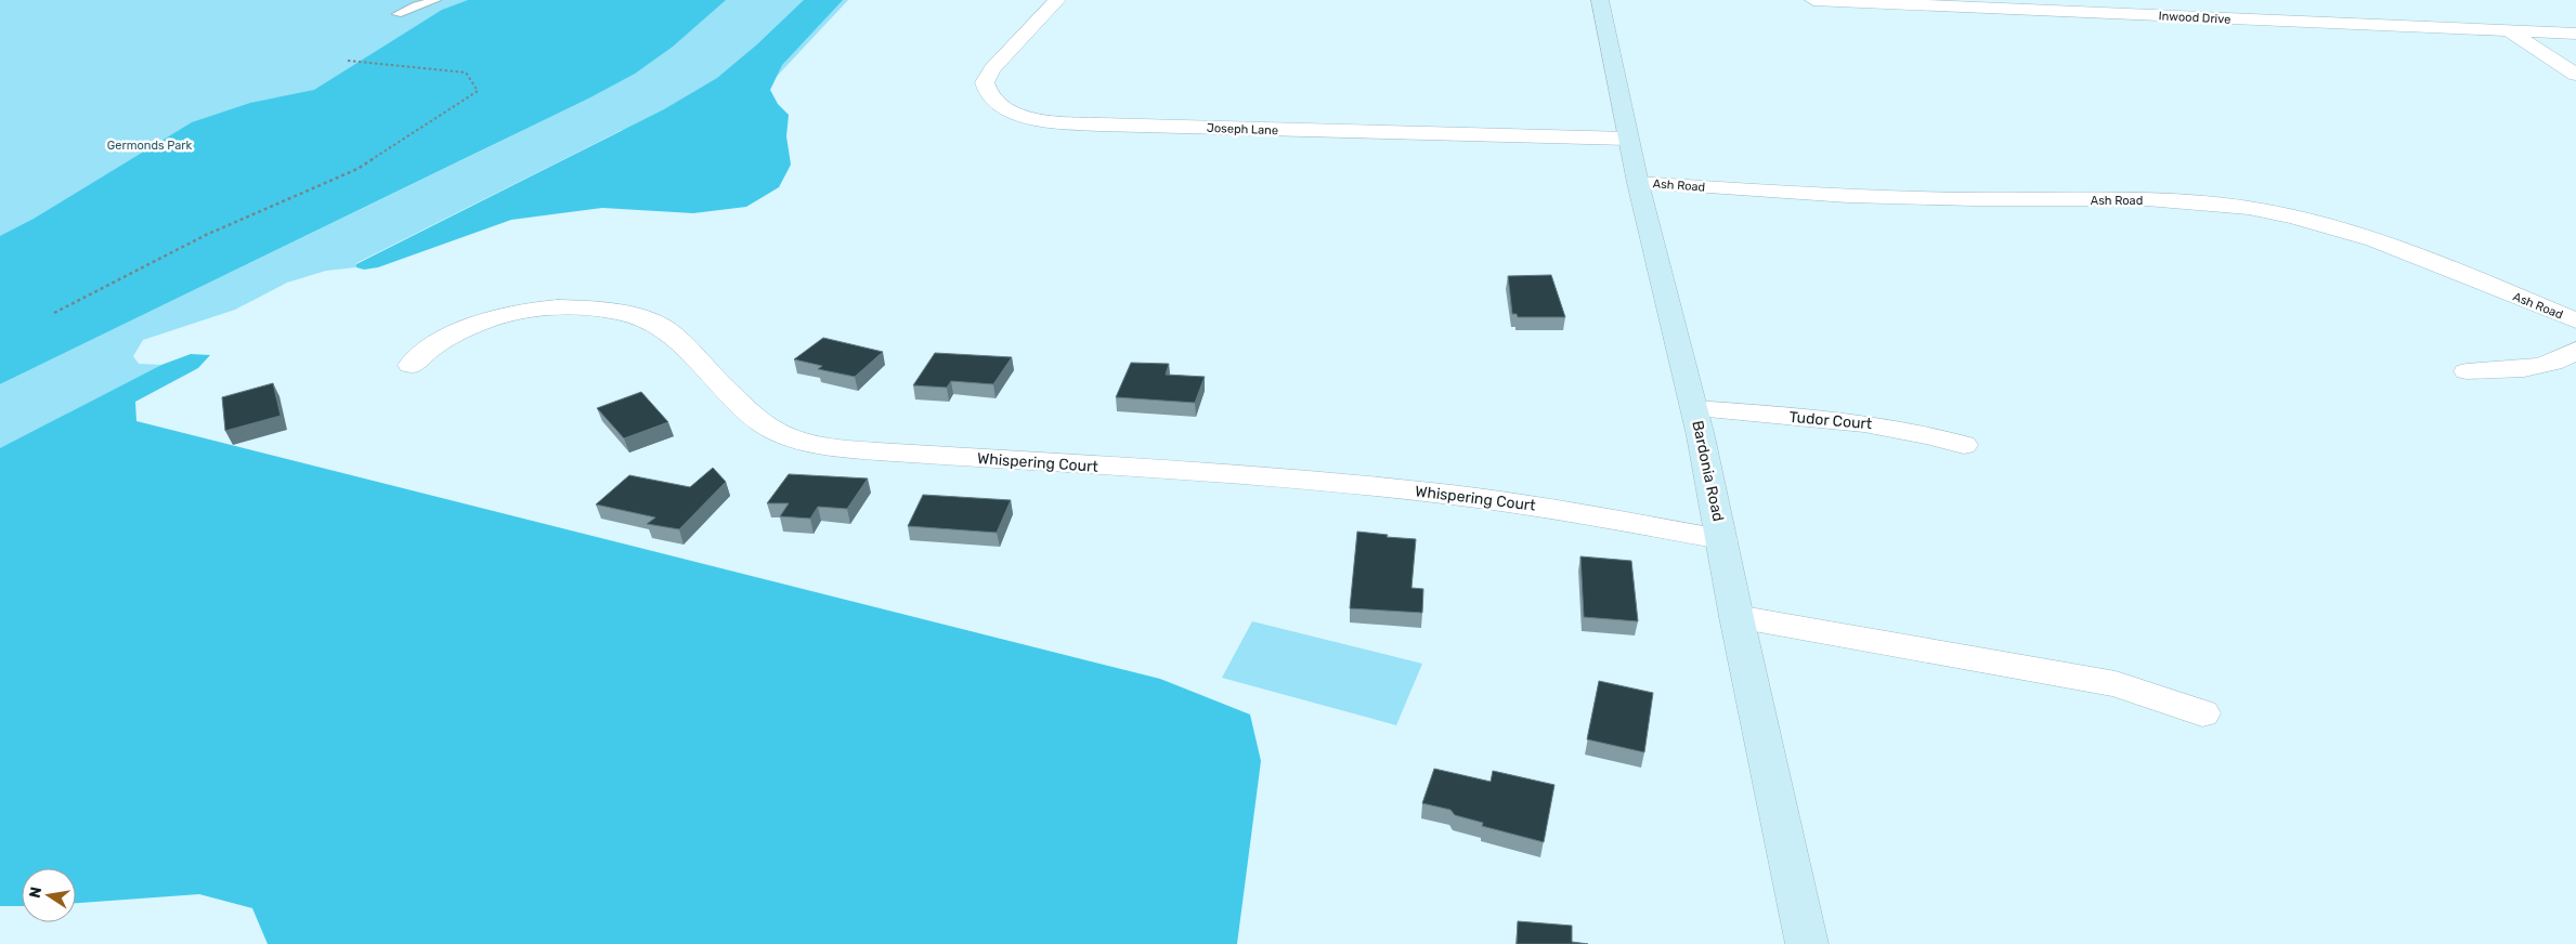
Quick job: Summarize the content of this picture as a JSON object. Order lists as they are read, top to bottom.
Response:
{
  "streets": {
    "street": [
      "Inwood Drive",
      "Joseph Lane",
      "Ash Road",
      "Tudor Court",
      "Whispering Court",
      "Bardonia Road"
    ]
  },
  "crossings": [
    ["Joseph Lane", "Bardonia Road"],
    ["Ash Road", "Bardonia Road"],
    ["Tudor Court", "Bardonia Road"],
    ["Whispering Court", "Bardonia Road"]
  ],
  "parks": ["Germonds Park"],
  "north": "left"
}
